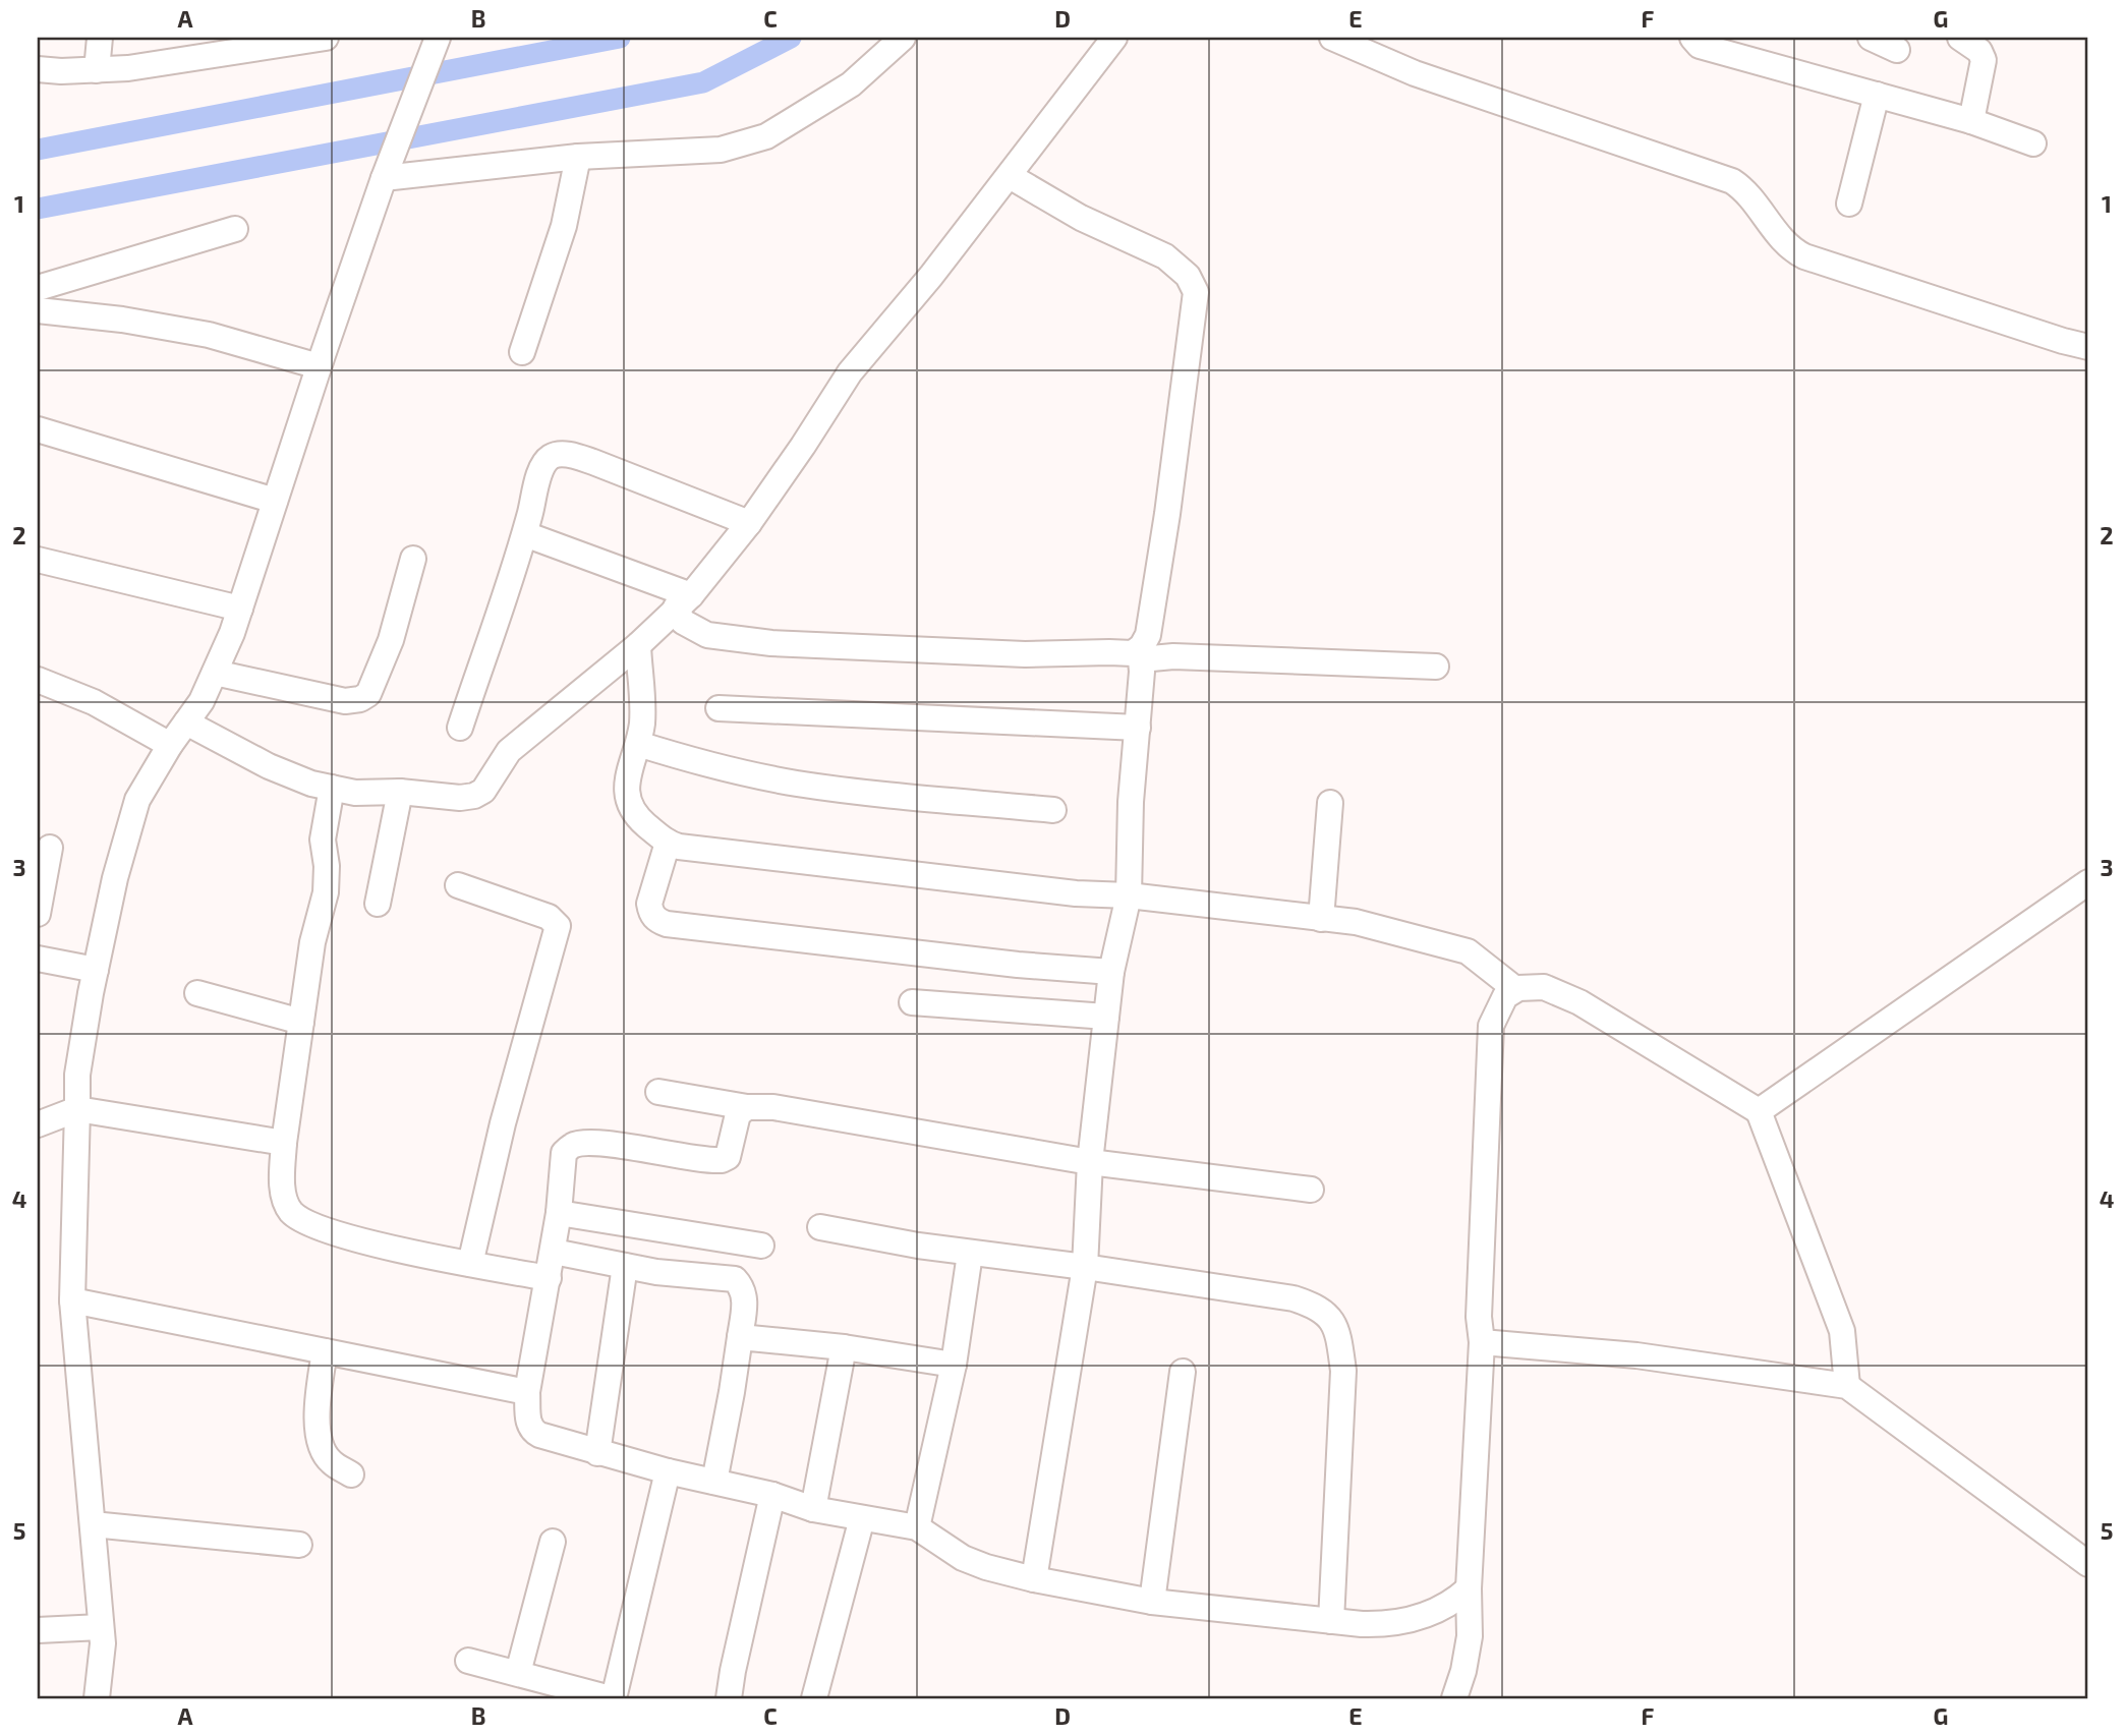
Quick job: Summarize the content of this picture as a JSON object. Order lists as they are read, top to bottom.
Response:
{
  "grid": {
    "columns": [
      "A",
      "B",
      "C",
      "D",
      "E",
      "F",
      "G"
    ],
    "rows": [
      "1",
      "2",
      "3",
      "4",
      "5"
    ]
  }
}
